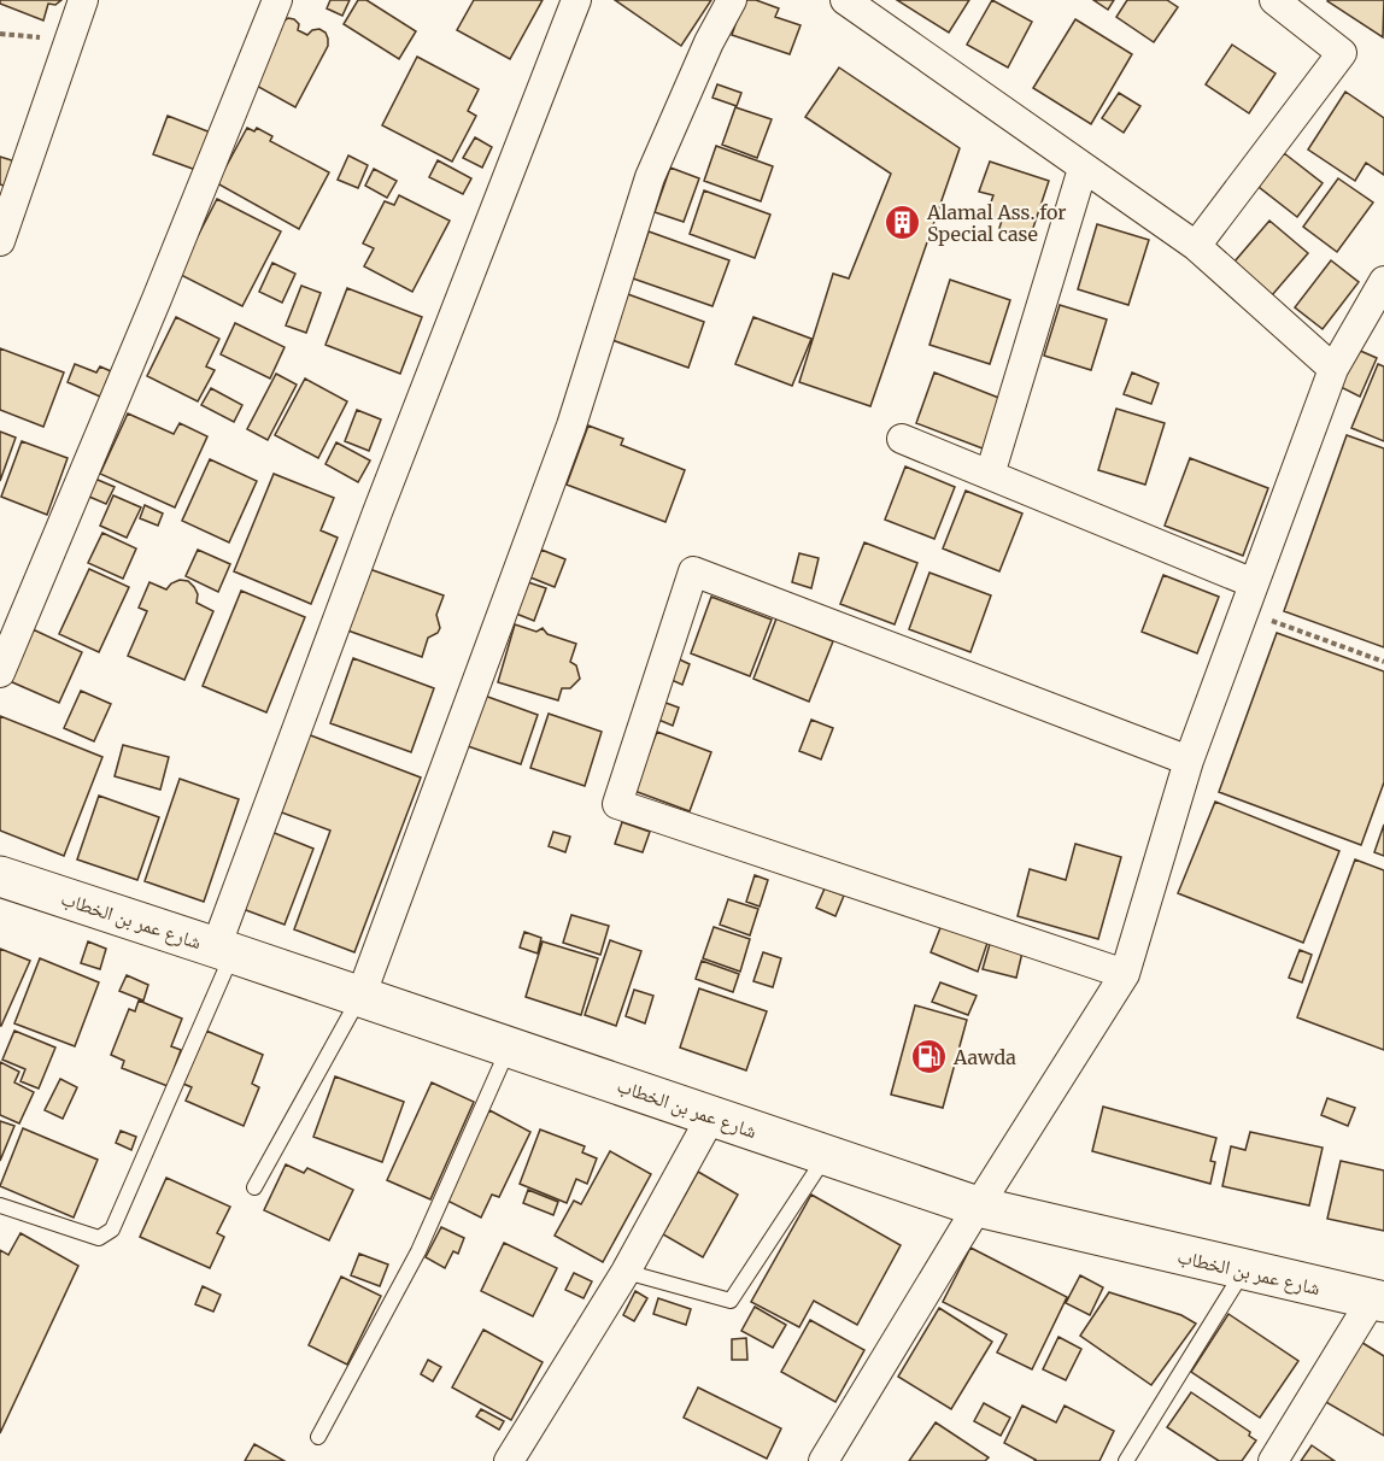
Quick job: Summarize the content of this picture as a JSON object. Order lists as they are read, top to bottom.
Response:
{
  "streets": {
    "main road": ["شارع عمر بن الخطاب"]
  },
  "places": {
    "building": ["Alamal Ass. for Special case"],
    "fuel station": ["Aawda"]
  }
}
